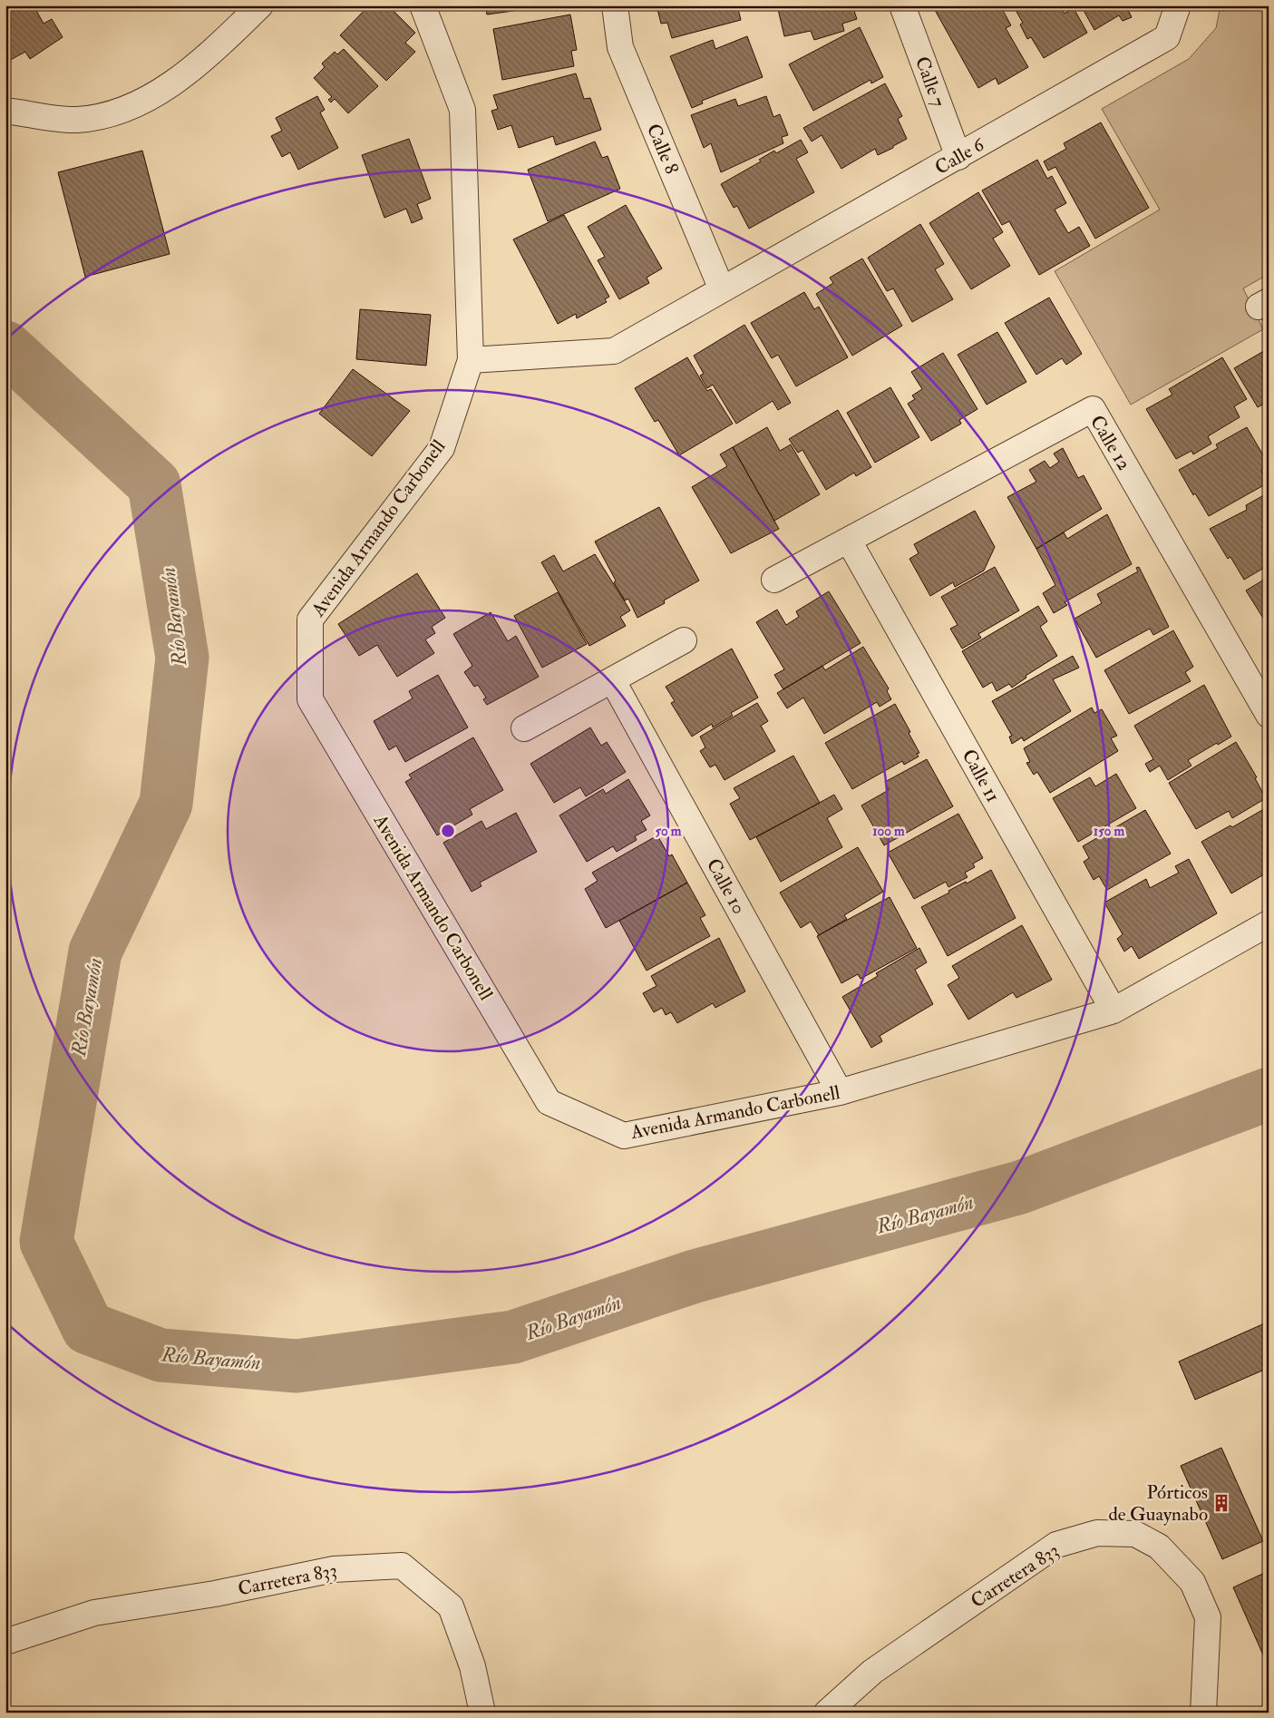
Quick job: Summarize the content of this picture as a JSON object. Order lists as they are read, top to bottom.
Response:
{
  "streets": {
    "street": [
      "Calle 7",
      "Calle 8",
      "Calle 6",
      "Calle 12",
      "Avenida Armando Carbonell",
      "Calle 11",
      "Calle 10",
      "Carretera 833"
    ]
  },
  "crossings": [
    ["Calle 7", "Calle 6"],
    ["Calle 8", "Calle 6"],
    ["Calle 6", "Avenida Armando Carbonell"],
    ["Calle 12", "Calle 11"],
    ["Avenida Armando Carbonell", "Calle 11"],
    ["Avenida Armando Carbonell", "Calle 10"]
  ],
  "water": ["Río Bayamón"],
  "places": {
    "building": ["Pórticos de Guaynabo"]
  },
  "rings": ["50 m", "100 m", "150 m"]
}
